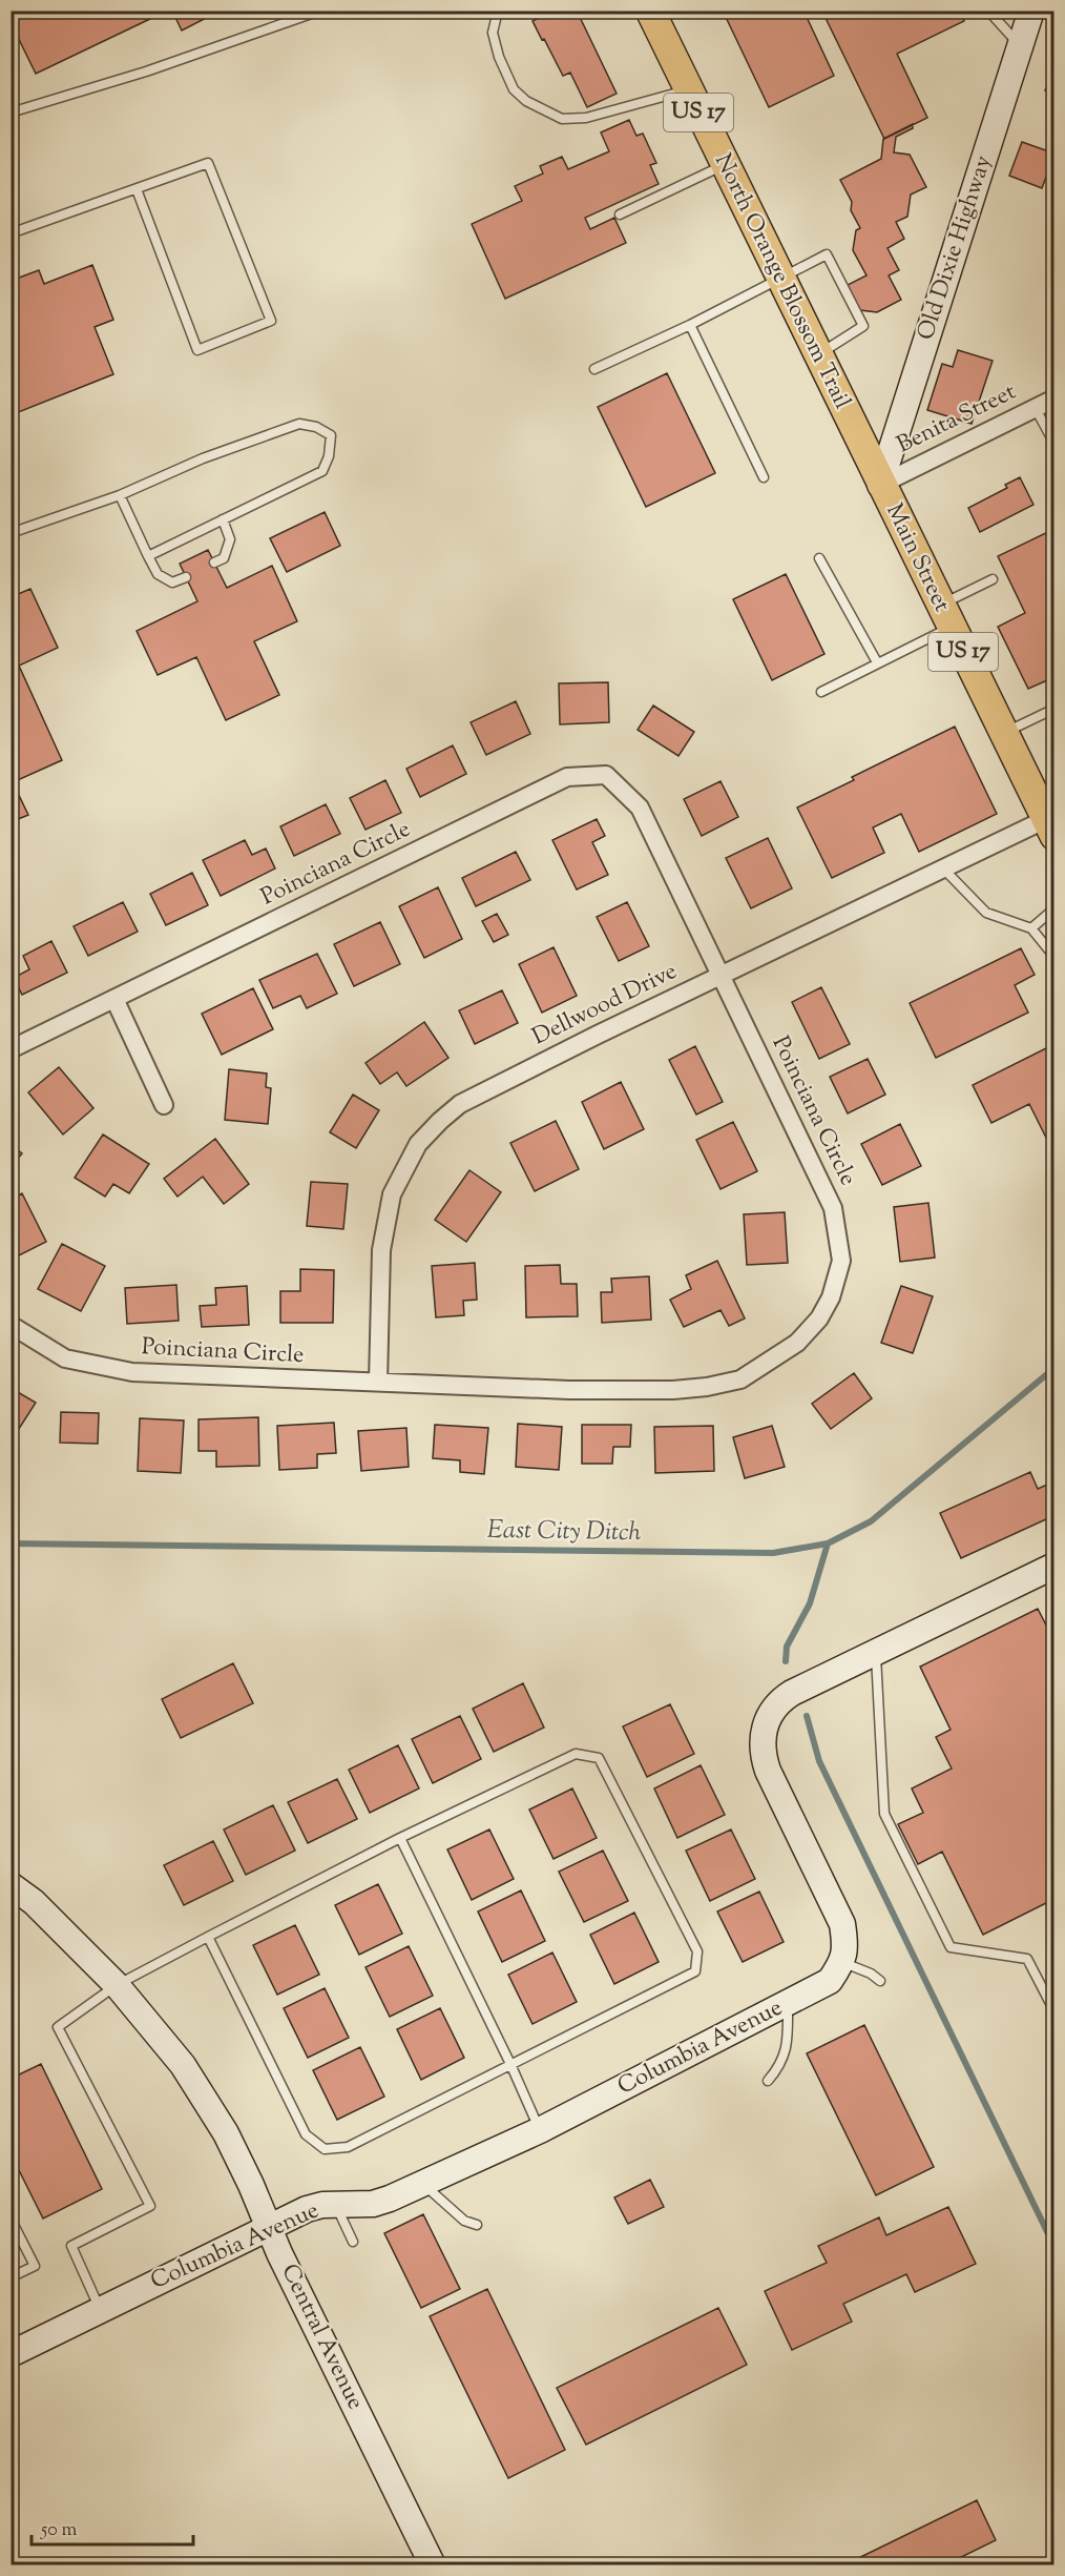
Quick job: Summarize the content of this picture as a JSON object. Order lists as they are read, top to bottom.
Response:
{
  "streets": {
    "main road": ["US 17", "North Orange Blossom Trail", "Main Street"],
    "street": [
      "Old Dixie Highway",
      "Benita Street",
      "Poinciana Circle",
      "Dellwood Drive",
      "Columbia Avenue",
      "Central Avenue"
    ]
  },
  "crossings": [
    ["Old Dixie Highway", "North Orange Blossom Trail"],
    ["Old Dixie Highway", "Benita Street"],
    ["Old Dixie Highway", "Main Street"],
    ["North Orange Blossom Trail", "Benita Street"],
    ["North Orange Blossom Trail", "Main Street"],
    ["Benita Street", "Main Street"],
    ["Main Street", "Dellwood Drive"],
    ["Poinciana Circle", "Dellwood Drive"],
    ["Columbia Avenue", "Central Avenue"]
  ],
  "water": ["East City Ditch"],
  "scale_bar": "50 m"
}
